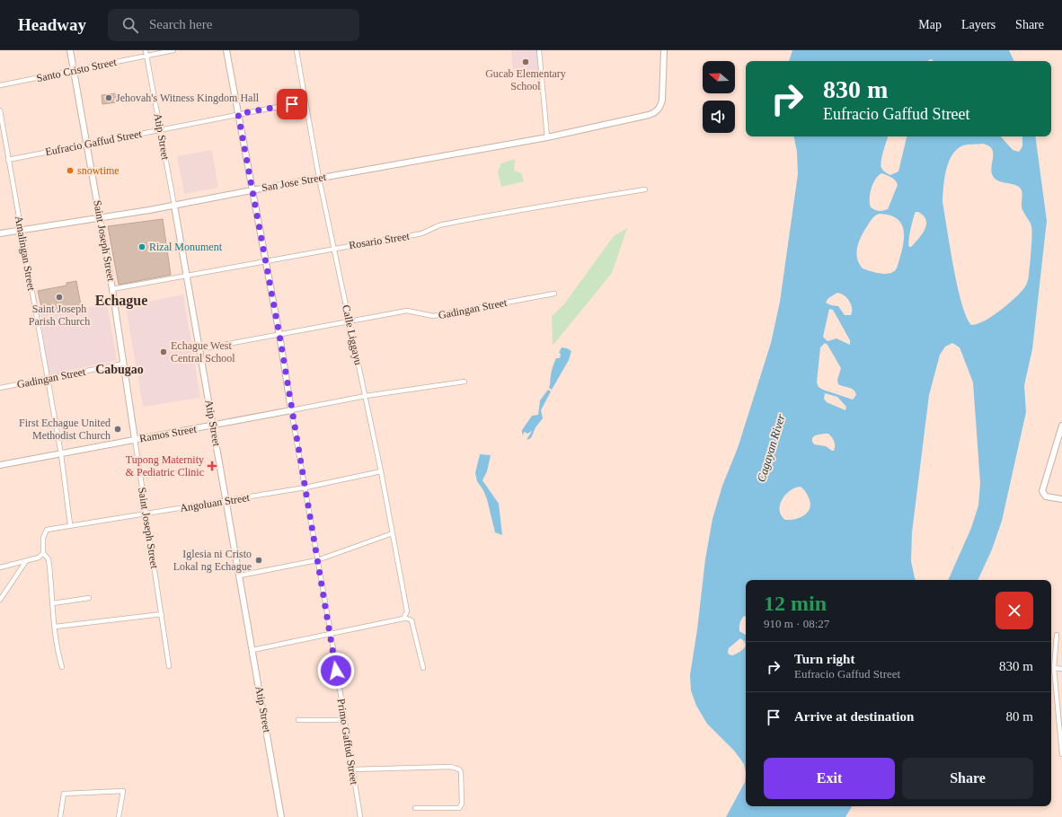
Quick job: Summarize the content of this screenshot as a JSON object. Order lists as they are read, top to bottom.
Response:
{
  "streets": {
    "main road": [
      "Atip Street",
      "San Jose Street",
      "Saint Joseph Street",
      "Ramos Street",
      "Primo Gaffud Street"
    ],
    "street": [
      "Santo Cristo Street",
      "Eufracio Gaffud Street",
      "Rosario Street",
      "Amalingan Street",
      "Gadingan Street",
      "Calle Liggayu",
      "Angoluan Street"
    ]
  },
  "crossings": [
    ["Santo Cristo Street", "Atip Street"],
    ["Santo Cristo Street", "Saint Joseph Street"],
    ["Atip Street", "Eufracio Gaffud Street"],
    ["Atip Street", "San Jose Street"],
    ["Atip Street", "Rosario Street"],
    ["Atip Street", "Gadingan Street"],
    ["Atip Street", "Ramos Street"],
    ["Atip Street", "Angoluan Street"],
    ["Eufracio Gaffud Street", "Saint Joseph Street"],
    ["Eufracio Gaffud Street", "Amalingan Street"],
    ["Eufracio Gaffud Street", "Calle Liggayu"],
    ["Eufracio Gaffud Street", "Primo Gaffud Street"],
    ["San Jose Street", "Saint Joseph Street"],
    ["San Jose Street", "Amalingan Street"],
    ["San Jose Street", "Calle Liggayu"],
    ["San Jose Street", "Primo Gaffud Street"],
    ["Saint Joseph Street", "Rosario Street"],
    ["Saint Joseph Street", "Gadingan Street"],
    ["Saint Joseph Street", "Ramos Street"],
    ["Saint Joseph Street", "Angoluan Street"],
    ["Rosario Street", "Calle Liggayu"],
    ["Rosario Street", "Primo Gaffud Street"],
    ["Amalingan Street", "Gadingan Street"],
    ["Amalingan Street", "Ramos Street"],
    ["Amalingan Street", "Angoluan Street"],
    ["Gadingan Street", "Calle Liggayu"],
    ["Gadingan Street", "Primo Gaffud Street"],
    ["Calle Liggayu", "Ramos Street"],
    ["Calle Liggayu", "Angoluan Street"],
    ["Ramos Street", "Primo Gaffud Street"],
    ["Angoluan Street", "Primo Gaffud Street"]
  ],
  "districts": ["Echague", "Cabugao"],
  "water": ["Cagayan River"],
  "places": {
    "other": [
      "Gucab Elementary School",
      "Jehovah's Witness Kingdom Hall",
      "snowtime",
      "Rizal Monument",
      "Saint Joseph Parish Church",
      "Echague West Central School",
      "First Echague United Methodist Church",
      "Iglesia ni Cristo Lokal ng Echague"
    ],
    "health": ["Tupong Maternity & Pediatric Clinic"]
  },
  "north": "left",
  "page": {
    "header": "Headway",
    "search": "Search here",
    "nav": ["Map", "Layers", "Share"],
    "turn": ["830 m", "Eufracio Gaffud Street"],
    "heading": ["12 min", "910 m · 08:27"],
    "list": [
      {
        "name": "Turn right",
        "note": "Eufracio Gaffud Street",
        "value": "830 m"
      },
      {
        "name": "Arrive at destination",
        "value": "80 m"
      }
    ],
    "buttons": ["Exit", "Share"]
  }
}
